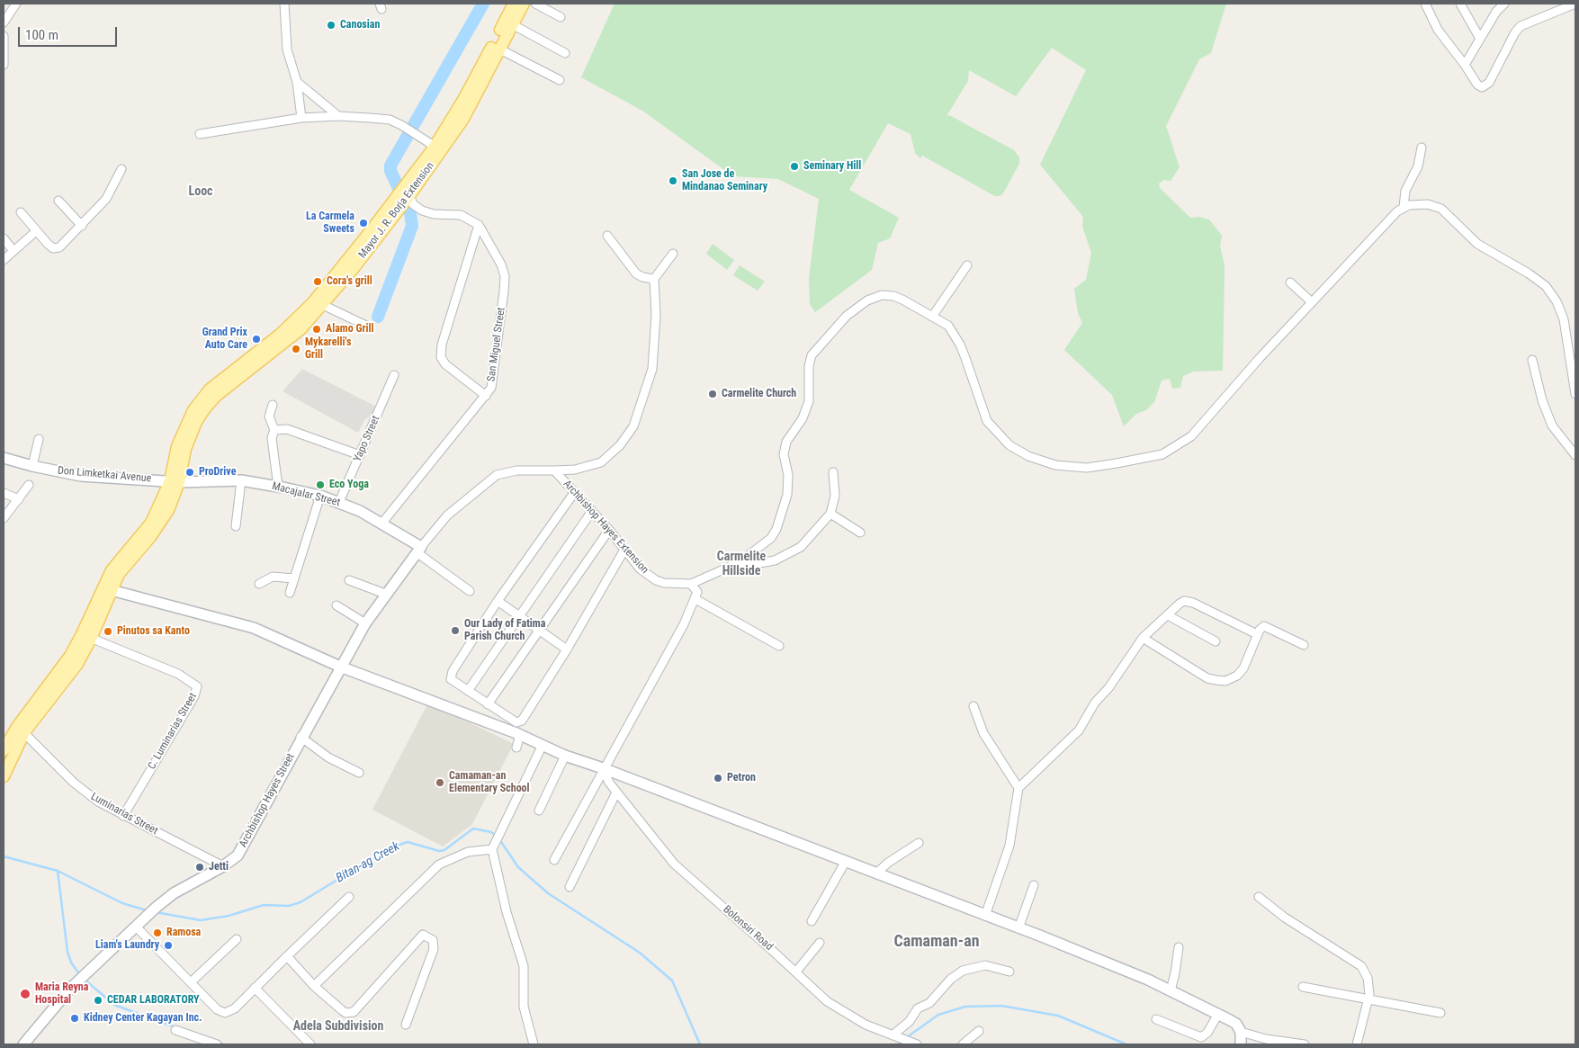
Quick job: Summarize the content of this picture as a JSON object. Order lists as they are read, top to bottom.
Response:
{
  "streets": {
    "main road": [
      "Mayor J. R. Borja Extension",
      "Don Limketkai Avenue",
      "Macajalar Street",
      "Archbishop Hayes Street"
    ],
    "street": [
      "San Miguel Street",
      "Yapo Street",
      "Archbishop Hayes Extension",
      "C. Luminarias Street",
      "Luminarias Street",
      "Bolonsiri Road"
    ]
  },
  "crossings": [
    ["Mayor J. R. Borja Extension", "Don Limketkai Avenue"],
    ["Mayor J. R. Borja Extension", "Macajalar Street"],
    ["Mayor J. R. Borja Extension", "C. Luminarias Street"],
    ["Mayor J. R. Borja Extension", "Luminarias Street"],
    ["San Miguel Street", "Macajalar Street"],
    ["Yapo Street", "Macajalar Street"],
    ["Don Limketkai Avenue", "Macajalar Street"],
    ["Macajalar Street", "Archbishop Hayes Extension"],
    ["Macajalar Street", "Archbishop Hayes Street"],
    ["Archbishop Hayes Extension", "Archbishop Hayes Street"],
    ["C. Luminarias Street", "Luminarias Street"],
    ["Archbishop Hayes Street", "Luminarias Street"]
  ],
  "districts": [
    "Looc",
    "Carmelite Hillside",
    "Camaman-an",
    "Adela Subdivision"
  ],
  "water": ["Bitan-ag Creek"],
  "places": [
    "Canosian",
    "Seminary Hill",
    "San Jose de Mindanao Seminary",
    "La Carmela Sweets",
    "Cora's grill",
    "Alamo Grill",
    "Grand Prix Auto Care",
    "Mykarelli's Grill",
    "Carmelite Church",
    "ProDrive",
    "Eco Yoga",
    "Our Lady of Fatima Parish Church",
    "Pinutos sa Kanto",
    "Petron",
    "Camaman-an Elementary School",
    "Jetti",
    "Ramosa",
    "Liam's Laundry",
    "Maria Reyna Hospital",
    "CEDAR LABORATORY",
    "Kidney Center Kagayan Inc."
  ],
  "scale_bar": "100 m"
}
